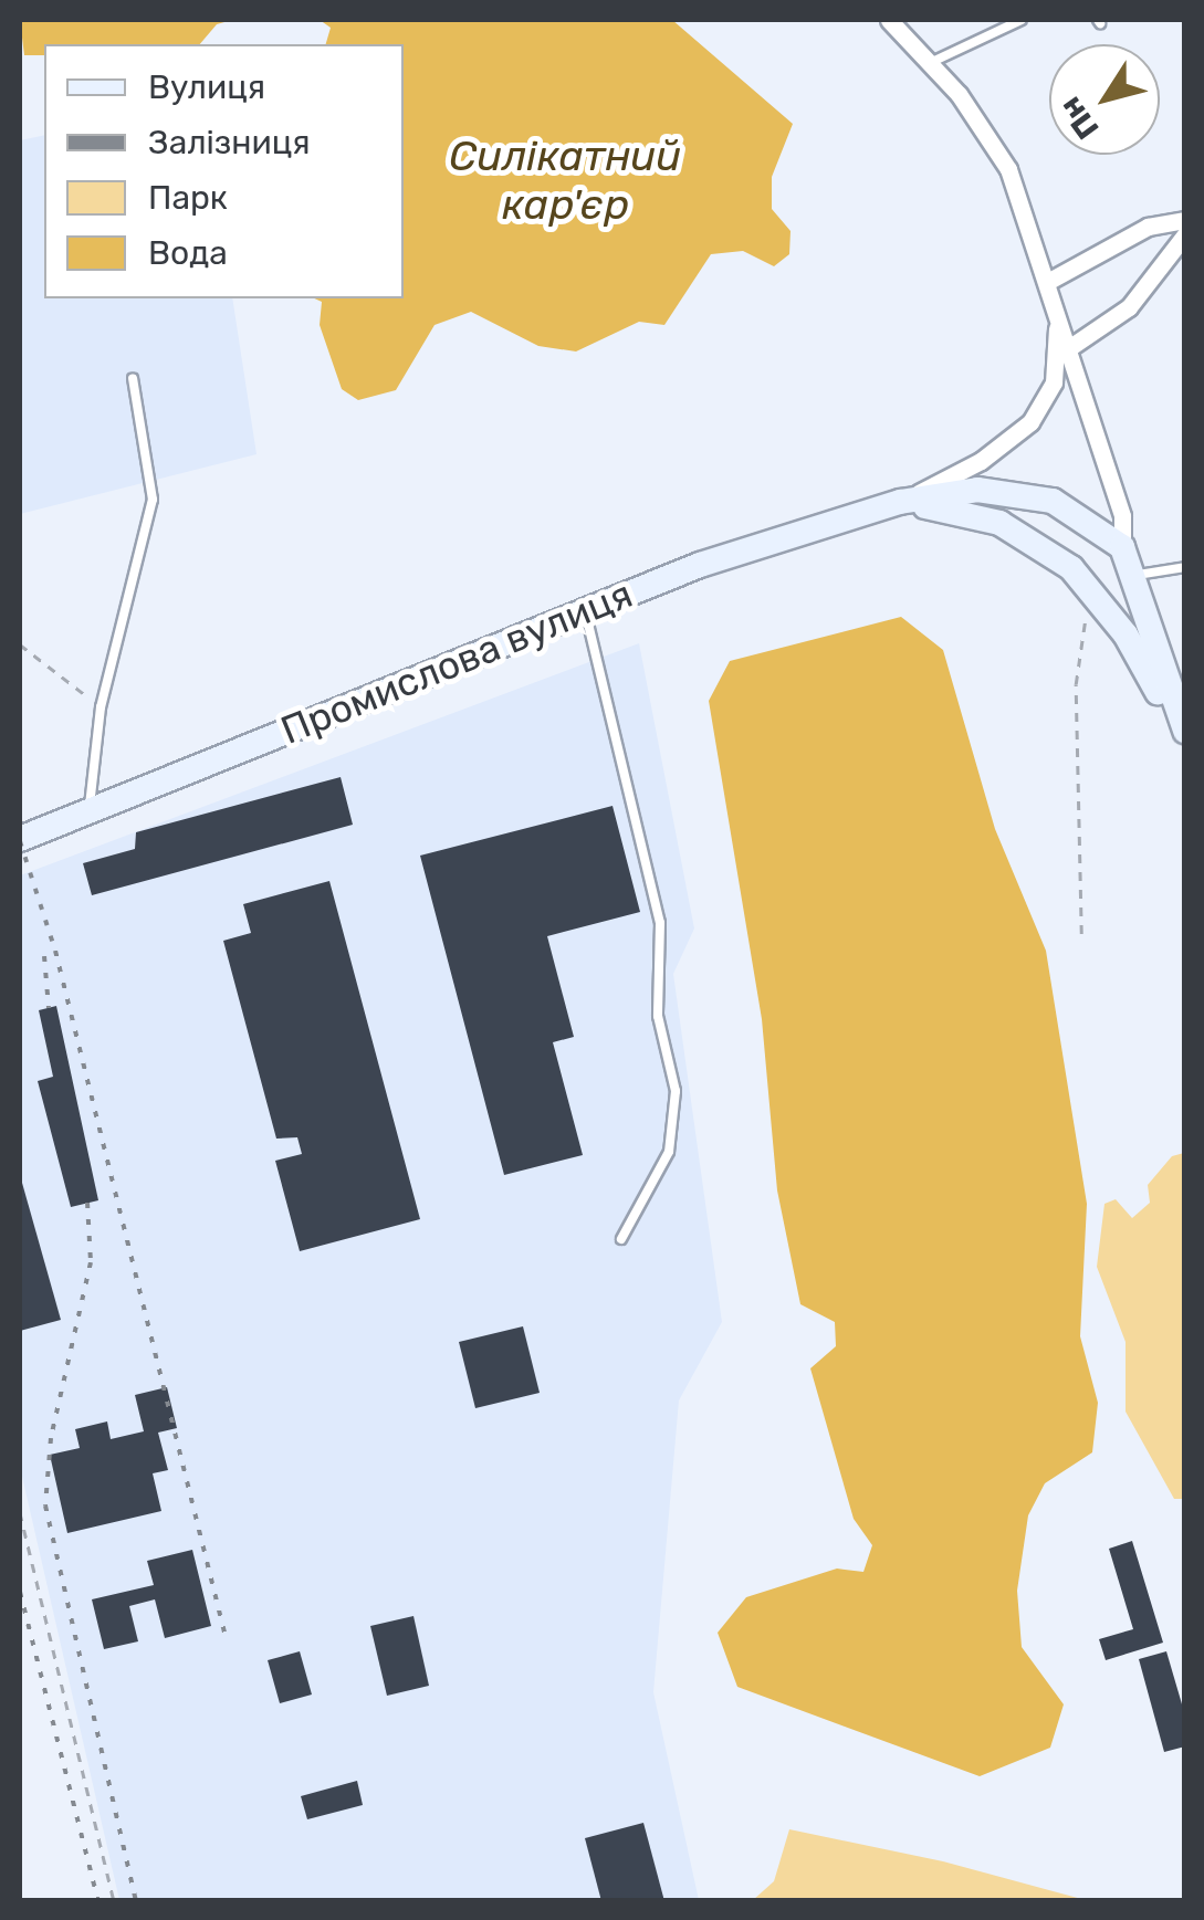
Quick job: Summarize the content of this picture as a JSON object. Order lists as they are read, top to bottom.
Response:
{
  "streets": {
    "street": ["Промислова вулиця"]
  },
  "water": ["Силікатний кар'єр"],
  "legend": [
    "Вулиця",
    "Залізниця",
    "Парк",
    "Вода"
  ],
  "north": "bottom left"
}
